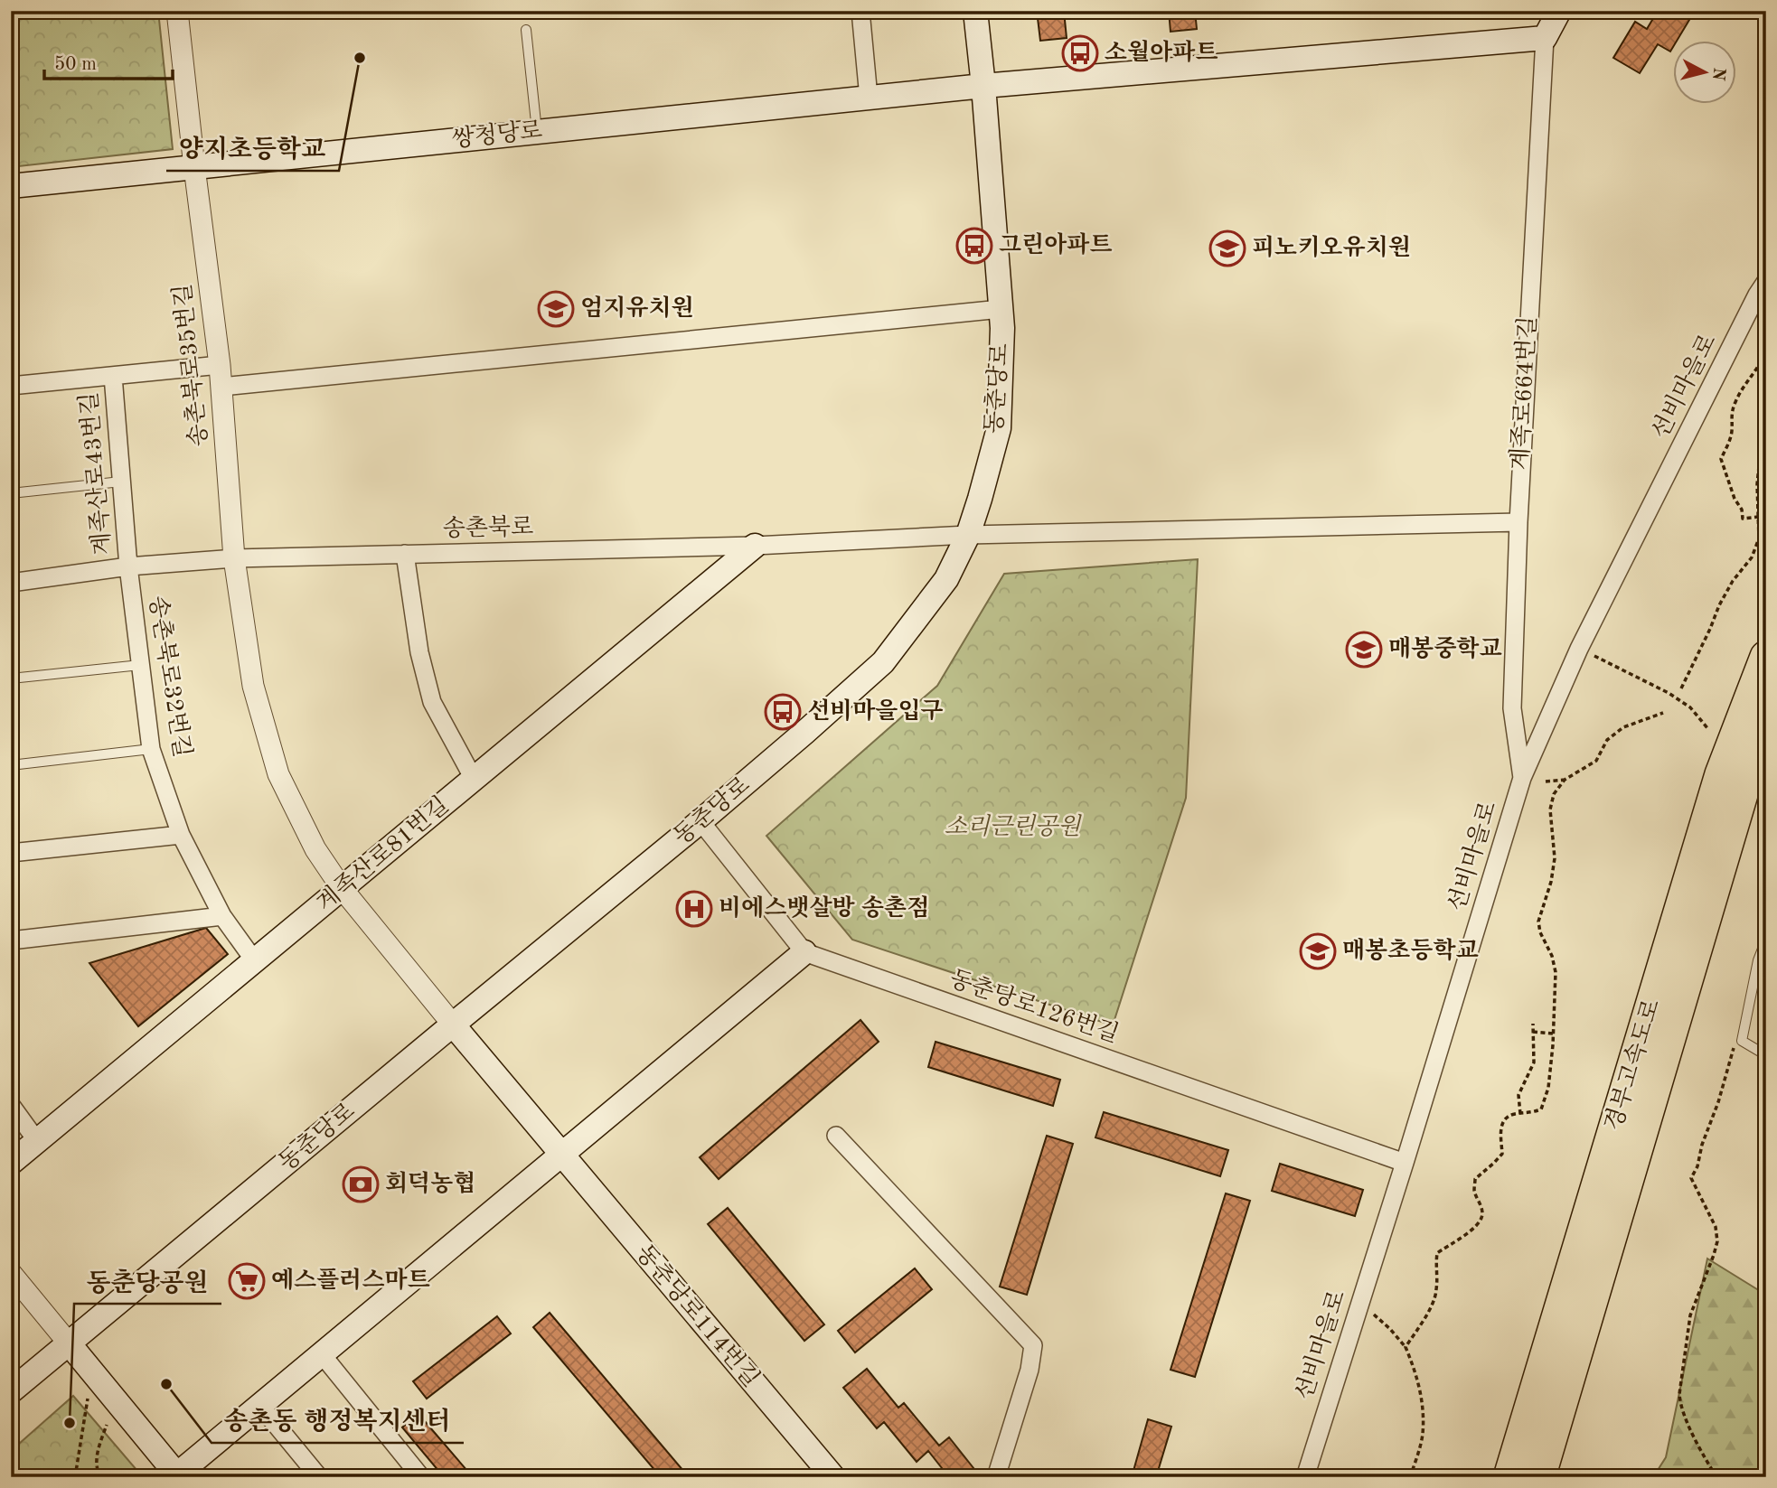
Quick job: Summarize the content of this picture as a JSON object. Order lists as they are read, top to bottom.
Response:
{
  "streets": {
    "highway": ["경부고속도로"],
    "main road": [
      "쌍청당로",
      "동춘당로",
      "계족로664번길",
      "계족산로81번길",
      "동춘당로114번길"
    ],
    "street": [
      "송촌북로35번길",
      "선비마을로",
      "계족산로43번길",
      "송촌북로",
      "송촌북로32번길",
      "동춘당로126번길"
    ]
  },
  "crossings": [
    ["쌍청당로", "송촌북로35번길"],
    ["쌍청당로", "동춘당로"],
    ["쌍청당로", "계족로664번길"],
    ["송촌북로35번길", "동춘당로"],
    ["송촌북로35번길", "계족산로43번길"],
    ["송촌북로35번길", "송촌북로"],
    ["송촌북로35번길", "계족산로81번길"],
    ["송촌북로35번길", "동춘당로114번길"],
    ["선비마을로", "계족로664번길"],
    ["선비마을로", "동춘당로126번길"],
    ["동춘당로", "송촌북로"],
    ["동춘당로", "동춘당로114번길"],
    ["계족로664번길", "송촌북로"],
    ["계족산로43번길", "송촌북로"],
    ["계족산로43번길", "송촌북로32번길"],
    ["송촌북로", "송촌북로32번길"],
    ["송촌북로", "계족산로81번길"],
    ["송촌북로32번길", "계족산로81번길"]
  ],
  "parks": ["소리근린공원"],
  "places": {
    "bus stop": ["소월아파트", "그린아파트", "선비마을입구"],
    "other": ["양지초등학교", "송촌동 행정복지센터", "동춘당공원"],
    "school or university": [
      "피노키오유치원",
      "엄지유치원",
      "매봉중학교",
      "매봉초등학교"
    ],
    "hospital": ["비에스뱃살방 송촌점"],
    "bank": ["회덕농협"],
    "supermarket": ["예스플러스마트"]
  },
  "scale_bar": "50 m",
  "north": "right"
}
